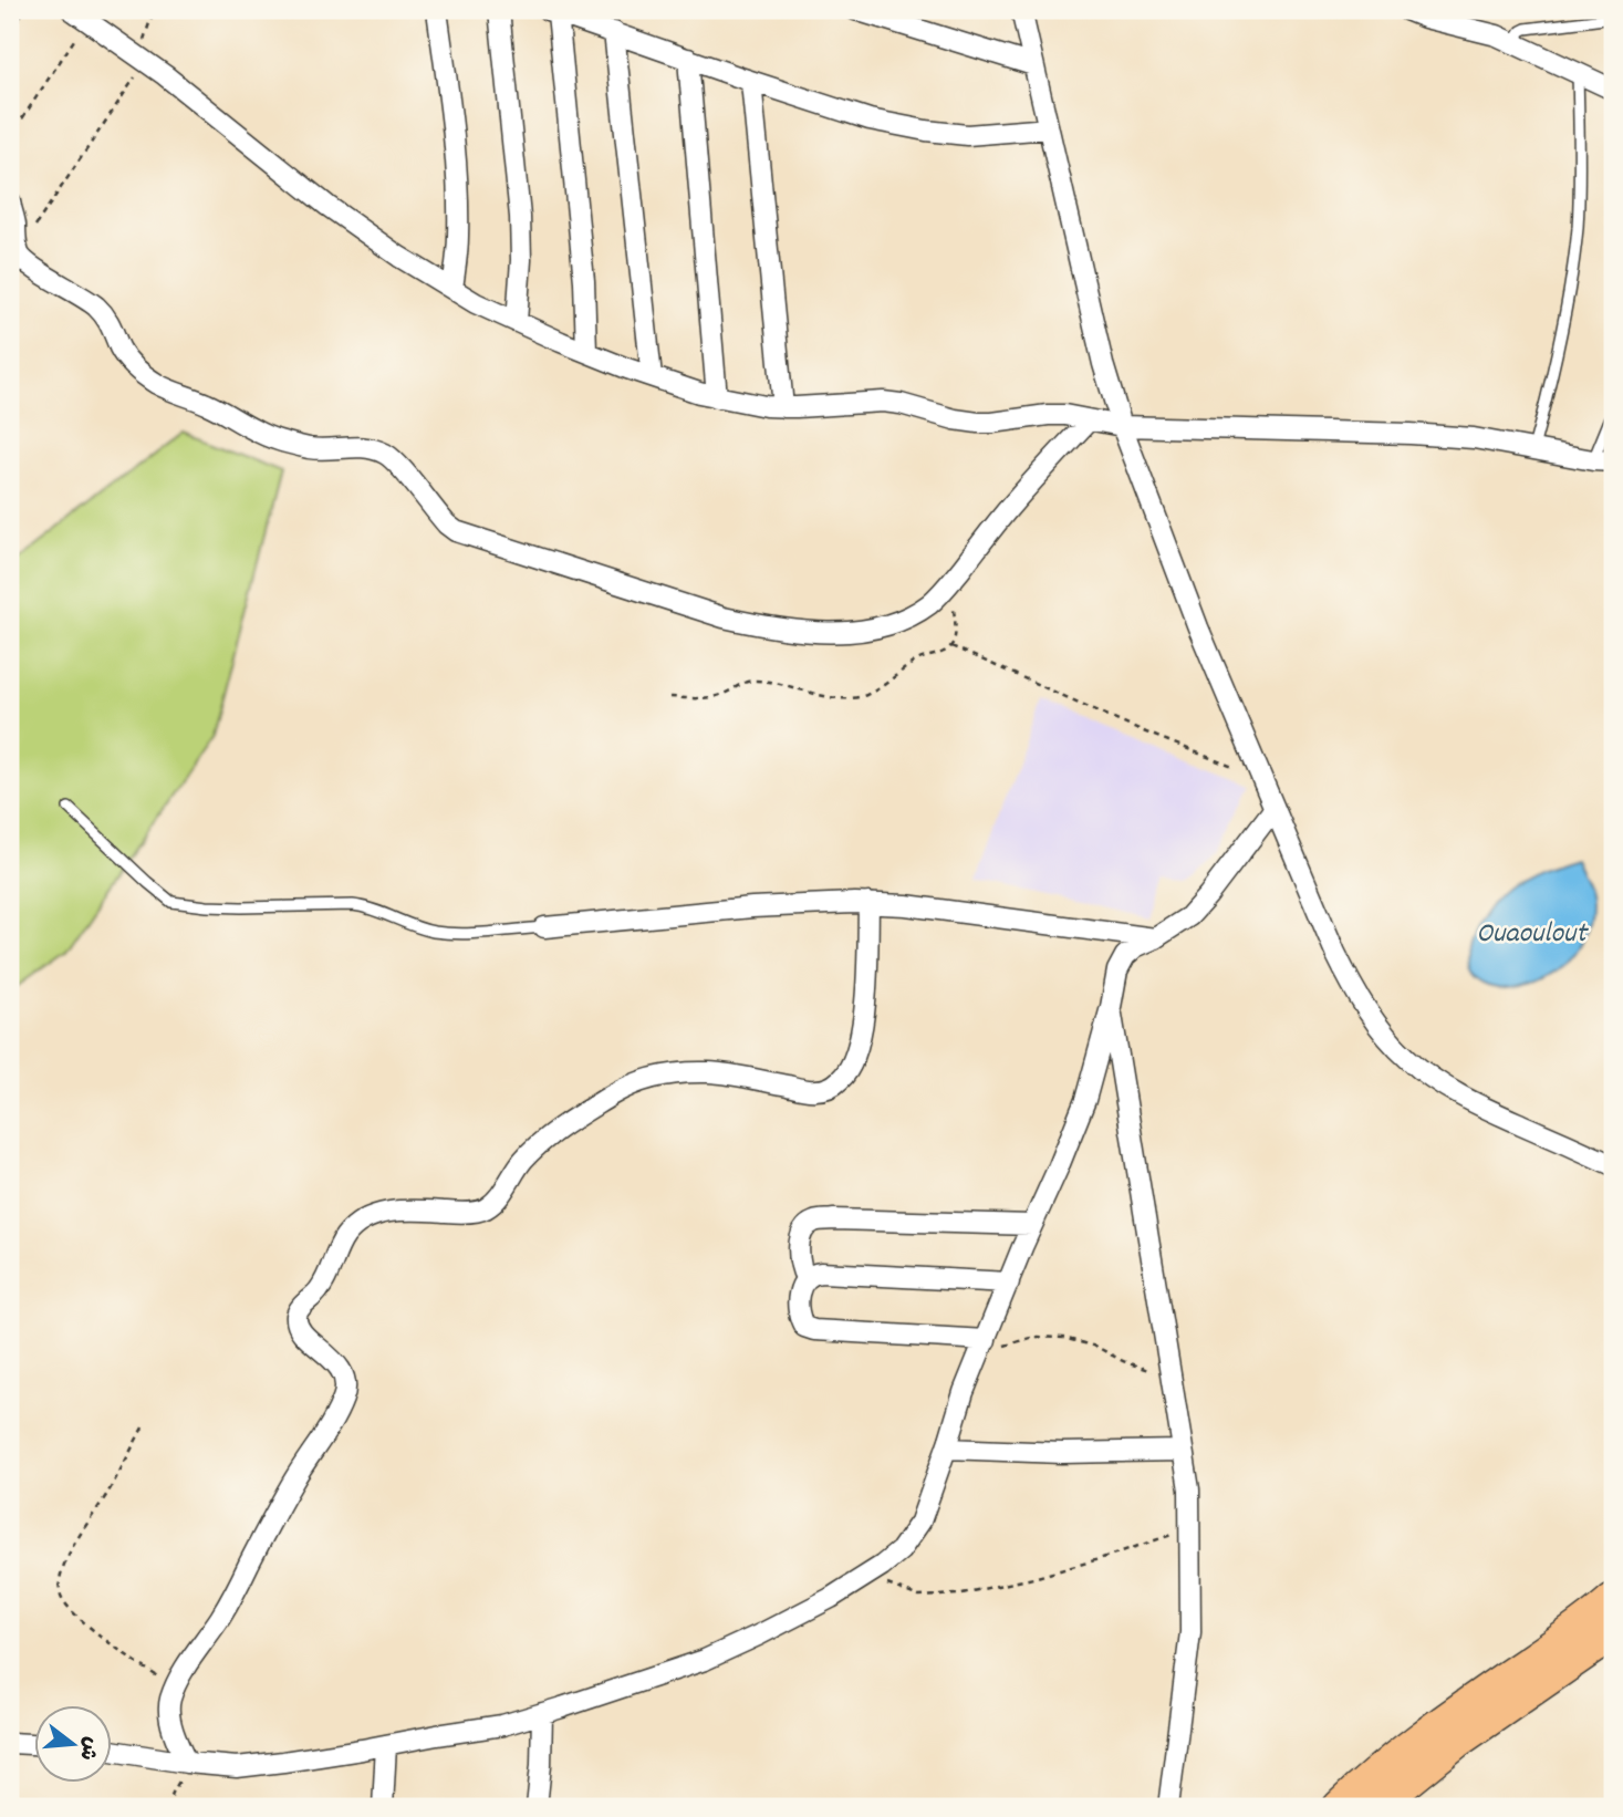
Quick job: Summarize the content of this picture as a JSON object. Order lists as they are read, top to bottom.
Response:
{
  "water": ["Ouaoulout"],
  "north": "right"
}
